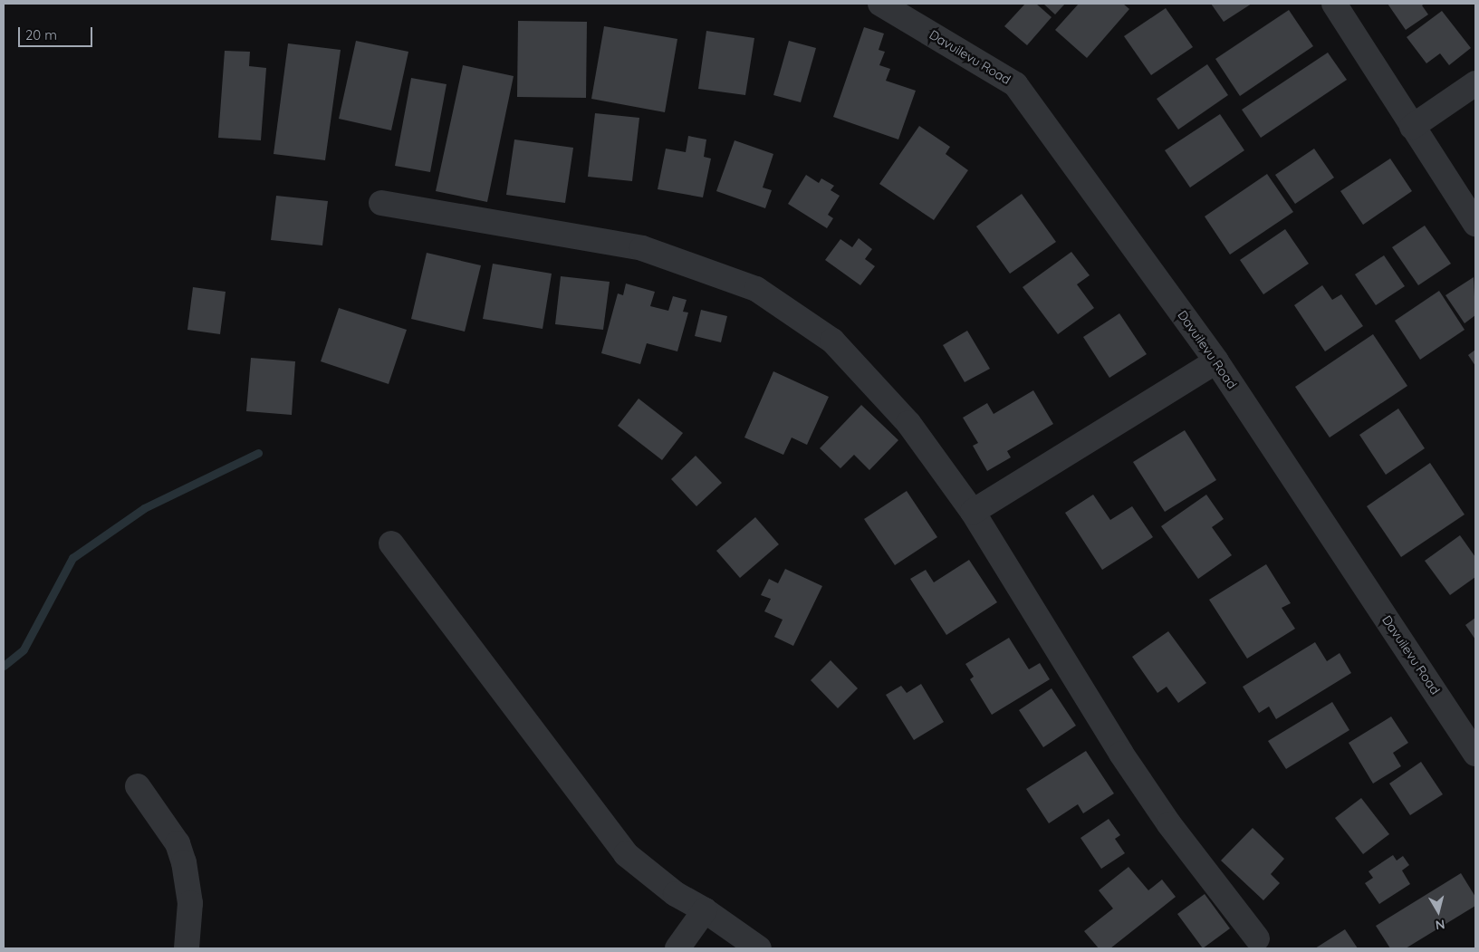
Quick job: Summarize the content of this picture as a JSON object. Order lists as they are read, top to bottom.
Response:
{
  "streets": {
    "street": ["Davuilevu Road"]
  },
  "scale_bar": "20 m",
  "north": "bottom"
}
